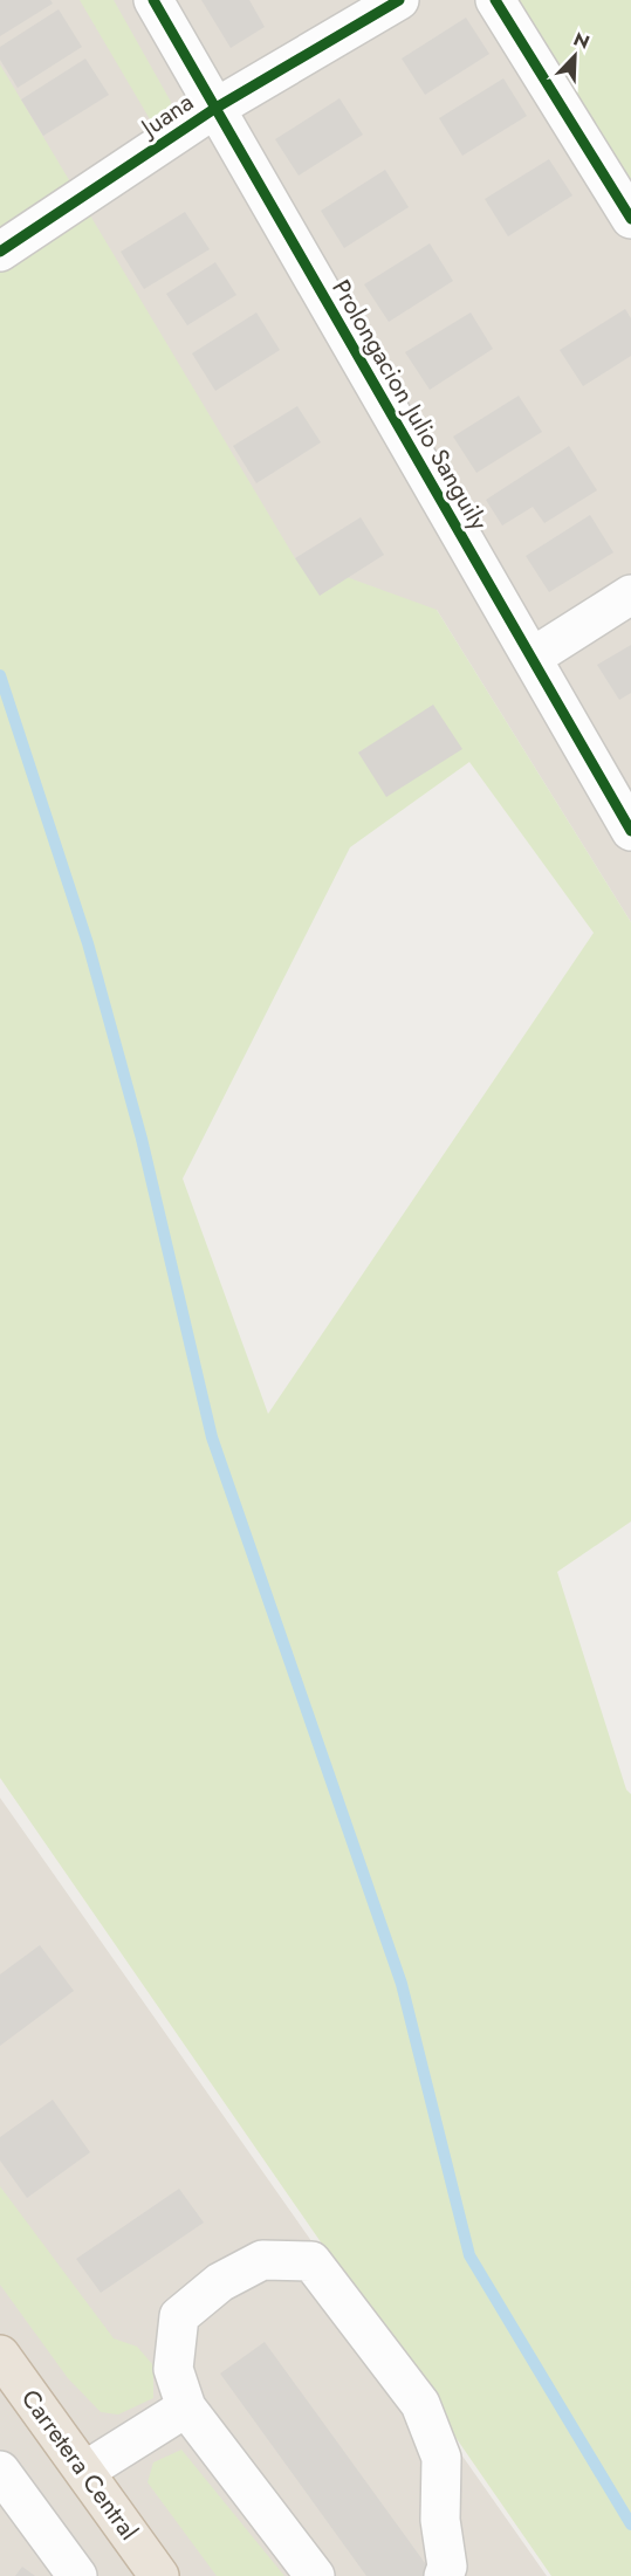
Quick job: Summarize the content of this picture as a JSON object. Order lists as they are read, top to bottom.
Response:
{
  "streets": {
    "highway": ["Carretera Central"],
    "street": ["Juana", "Prolongacion Julio Sanguily"]
  },
  "crossings": [
    ["Juana", "Prolongacion Julio Sanguily"]
  ],
  "north": "top right"
}
